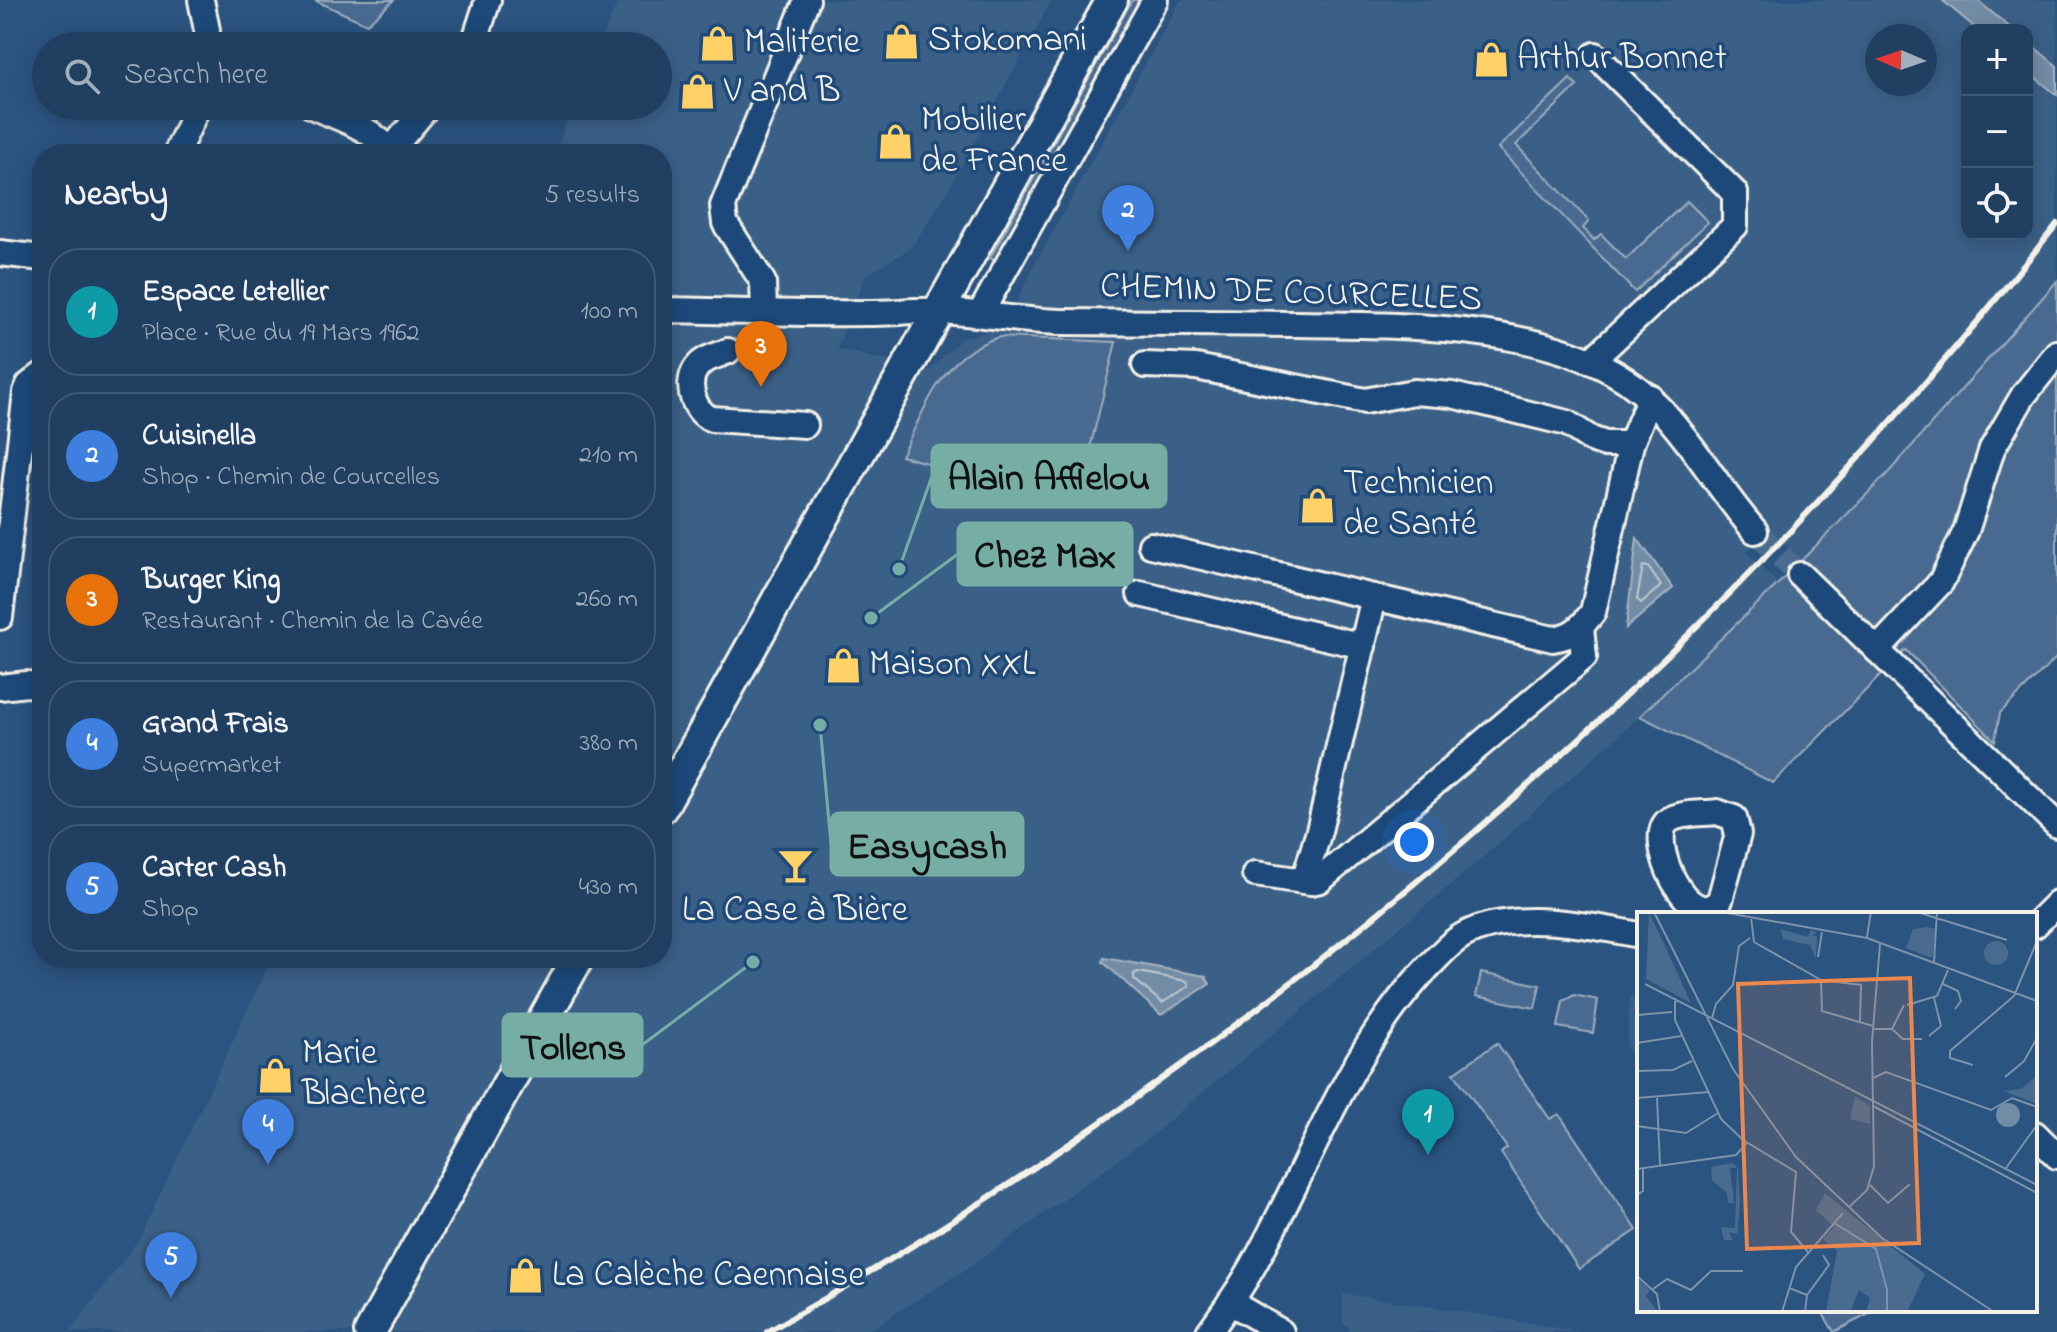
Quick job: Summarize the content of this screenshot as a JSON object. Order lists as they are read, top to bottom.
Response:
{
  "streets": {
    "street": ["CHEMIN DE COURCELLES"]
  },
  "places": {
    "shop": [
      "Stokomani",
      "Maliterie",
      "Arthur Bonnet",
      "V and B",
      "Mobilier de France",
      "Technicien de Santé",
      "Maison XXL",
      "Marie Blachère",
      "La Calèche Caennaise"
    ],
    "other": [
      "Alain Afflelou",
      "Chez Max",
      "Easycash",
      "Tollens"
    ],
    "bar": ["La Case à Bière"]
  },
  "north": "left",
  "page": {
    "map_buttons": ["+", "−"],
    "search": "Search here",
    "heading": ["Nearby", "5 results"],
    "pins": [
      "2",
      "3",
      "1",
      "4",
      "5"
    ],
    "list": [
      {
        "mark": "1",
        "name": "Espace Letellier",
        "note": "Place · Rue du 19 Mars 1962",
        "value": "100 m"
      },
      {
        "mark": "2",
        "name": "Cuisinella",
        "note": "Shop · Chemin de Courcelles",
        "value": "210 m"
      },
      {
        "mark": "3",
        "name": "Burger King",
        "note": "Restaurant · Chemin de la Cavée",
        "value": "260 m"
      },
      {
        "mark": "4",
        "name": "Grand Frais",
        "note": "Supermarket",
        "value": "380 m"
      },
      {
        "mark": "5",
        "name": "Carter Cash",
        "note": "Shop",
        "value": "430 m"
      }
    ]
  }
}
